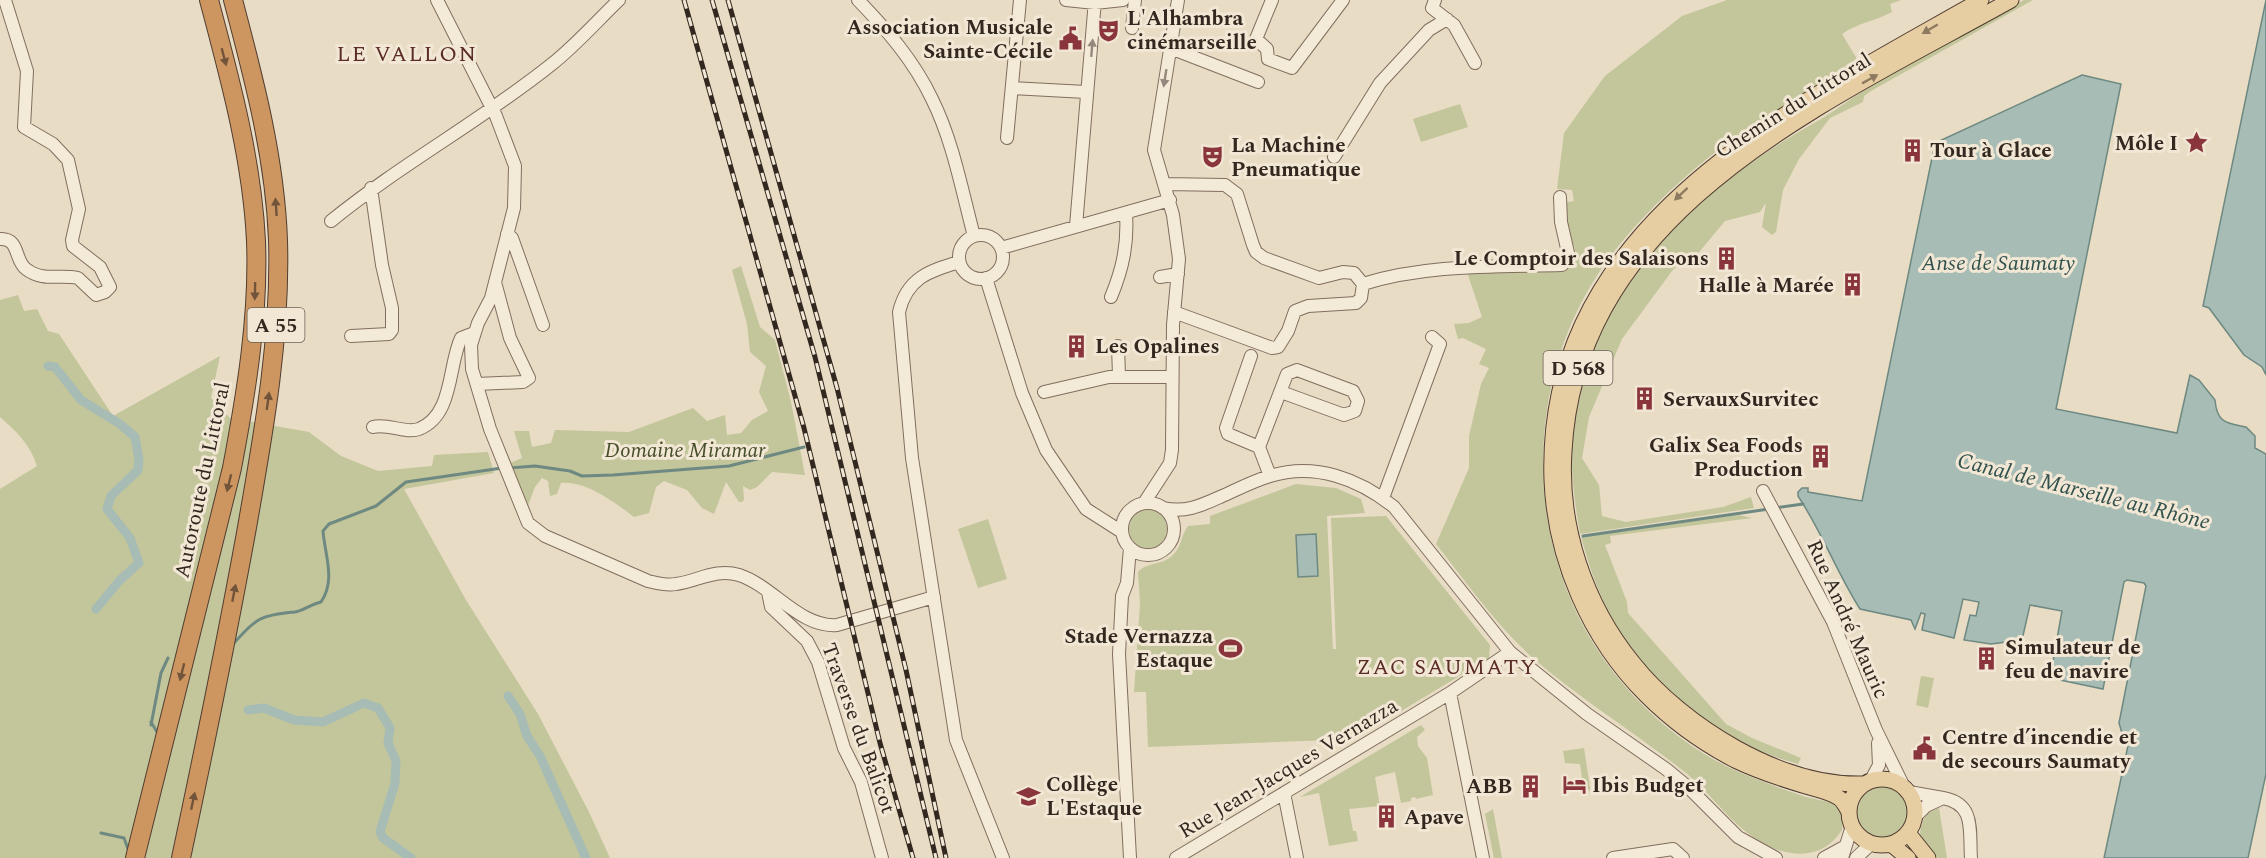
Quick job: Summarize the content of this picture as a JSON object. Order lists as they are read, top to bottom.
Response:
{
  "streets": {
    "highway": ["A 55", "Autoroute du Littoral"],
    "main road": ["Chemin du Littoral", "D 568"],
    "street": ["Rue André Mauric", "Traverse du Balicot", "Rue Jean-Jacques Vernazza"]
  },
  "crossings": [
    ["Chemin du Littoral", "Rue André Mauric"]
  ],
  "districts": ["LE VALLON", "ZAC SAUMATY"],
  "water": ["Anse de Saumaty", "Canal de Marseille au Rhône"],
  "parks": ["Domaine Miramar"],
  "places": {
    "theatre": ["L'Alhambra cinémarseille", "La Machine Pneumatique"],
    "public building": ["Association Musicale Sainte-Cécile", "Centre d’incendie et de secours Saumaty"],
    "place": ["Môle I"],
    "building": [
      "Tour à Glace",
      "Le Comptoir des Salaisons",
      "Halle à Marée",
      "Les Opalines",
      "ServauxSurvitec",
      "Galix Sea Foods Production",
      "Simulateur de feu de navire",
      "ABB",
      "Apave"
    ],
    "sports": ["Stade Vernazza Estaque"],
    "hotel": ["Ibis Budget"],
    "school or university": ["Collège L'Estaque"]
  }
}
